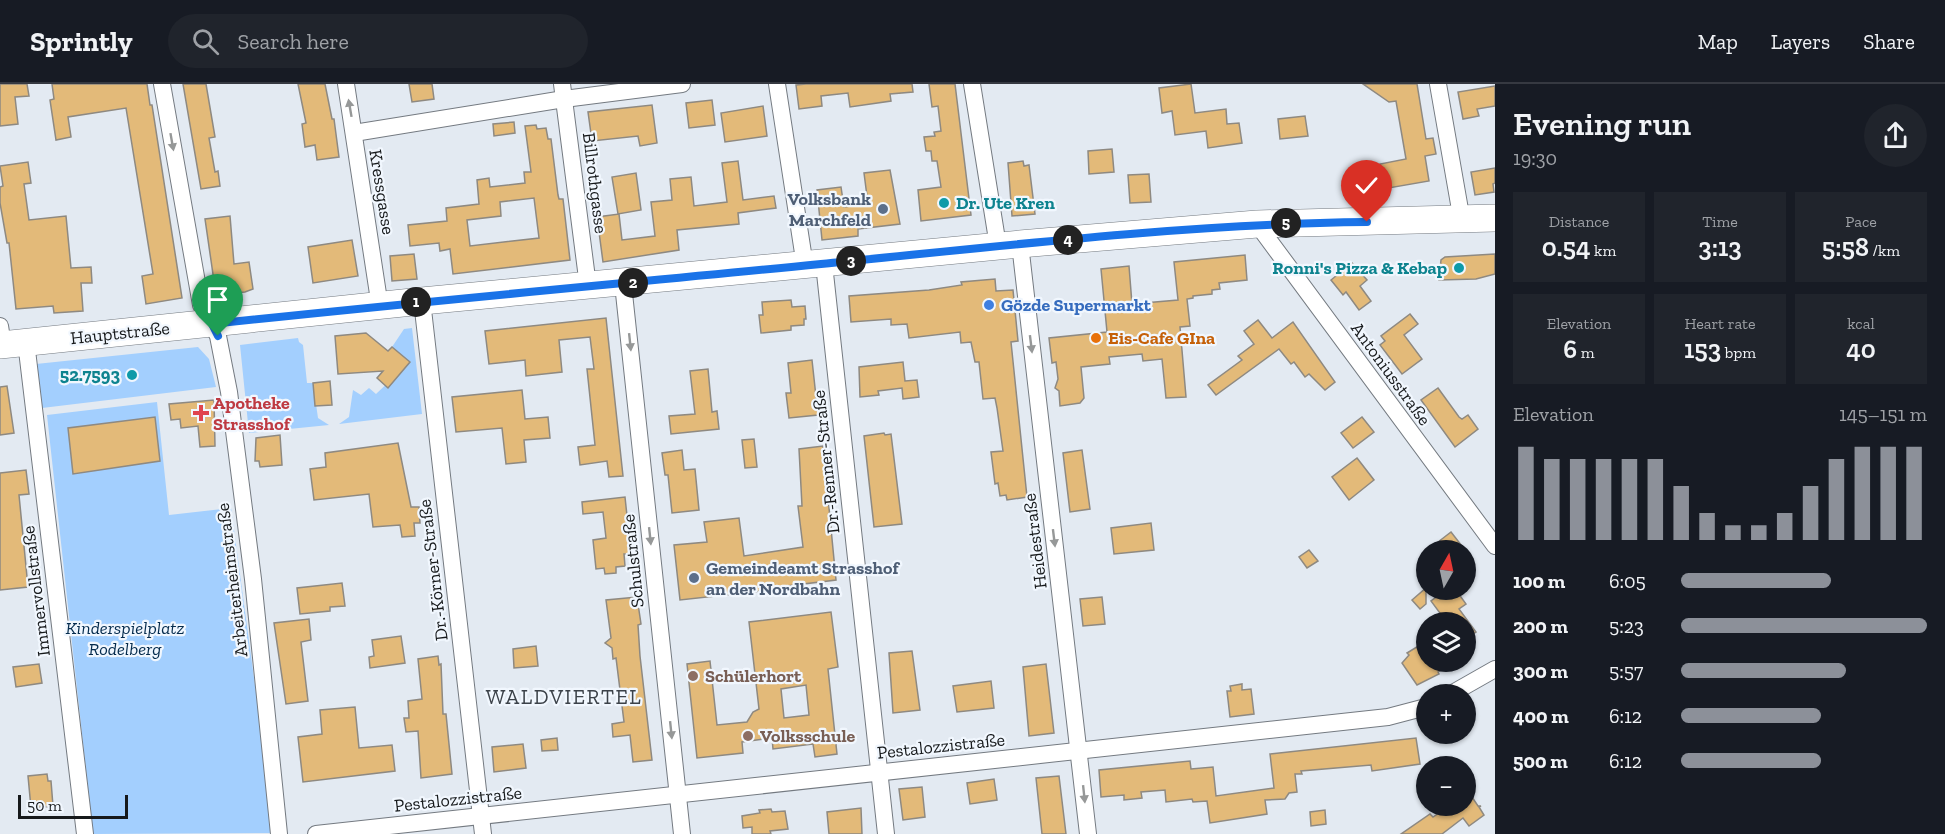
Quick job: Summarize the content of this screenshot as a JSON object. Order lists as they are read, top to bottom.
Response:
{
  "streets": {
    "main road": ["Hauptstraße"],
    "street": [
      "Billrothgasse",
      "Kressgasse",
      "Antoniusstraße",
      "Dr.-Renner-Straße",
      "Heidestraße",
      "Schulstraße",
      "Dr.-Körner-Straße",
      "Arbeiterheimstraße",
      "Immervollstraße",
      "Pestalozzistraße"
    ]
  },
  "crossings": [
    ["Billrothgasse", "Hauptstraße"],
    ["Kressgasse", "Hauptstraße"],
    ["Hauptstraße", "Antoniusstraße"],
    ["Hauptstraße", "Dr.-Renner-Straße"],
    ["Hauptstraße", "Heidestraße"],
    ["Hauptstraße", "Schulstraße"],
    ["Hauptstraße", "Dr.-Körner-Straße"],
    ["Hauptstraße", "Arbeiterheimstraße"],
    ["Hauptstraße", "Immervollstraße"],
    ["Dr.-Renner-Straße", "Pestalozzistraße"],
    ["Heidestraße", "Pestalozzistraße"],
    ["Schulstraße", "Pestalozzistraße"],
    ["Dr.-Körner-Straße", "Pestalozzistraße"]
  ],
  "one_way": ["Heidestraße", "Schulstraße"],
  "districts": ["WALDVIERTEL"],
  "parks": ["Kinderspielplatz Rodelberg"],
  "places": {
    "other": [
      "Dr. Ute Kren",
      "Volksbank Marchfeld",
      "Ronni's Pizza & Kebap",
      "Gözde Supermarkt",
      "Eis-Cafe GIna",
      "52.7593",
      "Gemeindeamt Strasshof an der Nordbahn",
      "Schülerhort",
      "Volksschule"
    ],
    "health": ["Apotheke Strasshof"]
  },
  "scale_bar": "50 m",
  "north": "top",
  "page": {
    "header": "Sprintly",
    "search": "Search here",
    "nav": ["Map", "Layers", "Share"],
    "heading": ["Evening run", "19:30"],
    "stats": [
      ["Distance", "0.54 km"],
      ["Time", "3:13"],
      ["Pace", "5:58 /km"],
      ["Elevation", "6 m"],
      ["Heart rate", "153 bpm"],
      ["kcal", "40"]
    ],
    "pins": [
      "5",
      "4",
      "3",
      "2",
      "1"
    ],
    "chart": ["Elevation", "145–151 m"],
    "map_buttons": ["+", "−"],
    "list": [
      {
        "name": "100 m",
        "note": "6:05"
      },
      {
        "name": "200 m",
        "note": "5:23"
      },
      {
        "name": "300 m",
        "note": "5:57"
      },
      {
        "name": "400 m",
        "note": "6:12"
      },
      {
        "name": "500 m",
        "note": "6:12"
      }
    ],
    "scale": "50 m"
  }
}
